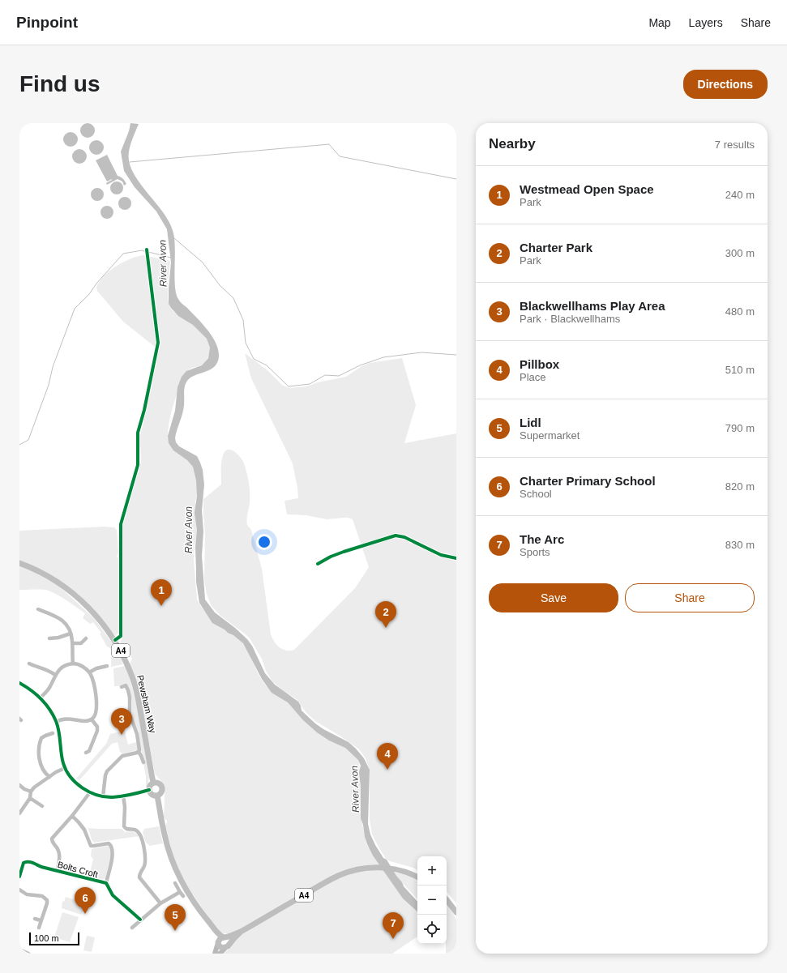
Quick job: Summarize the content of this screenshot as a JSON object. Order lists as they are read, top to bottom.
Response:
{
  "streets": {
    "main road": ["A4", "Pewsham Way"],
    "street": ["Bolts Croft"]
  },
  "crossings": [
    ["A4", "Pewsham Way"]
  ],
  "water": ["River Avon"],
  "scale_bar": "100 m",
  "page": {
    "header": "Pinpoint",
    "nav": ["Map", "Layers", "Share"],
    "buttons": [
      "Directions",
      ["Save", "Share"]
    ],
    "title": "Find us",
    "heading": ["Nearby", "7 results"],
    "list": [
      {
        "mark": "1",
        "name": "Westmead Open Space",
        "note": "Park",
        "value": "240 m"
      },
      {
        "mark": "2",
        "name": "Charter Park",
        "note": "Park",
        "value": "300 m"
      },
      {
        "mark": "3",
        "name": "Blackwellhams Play Area",
        "note": "Park · Blackwellhams",
        "value": "480 m"
      },
      {
        "mark": "4",
        "name": "Pillbox",
        "note": "Place",
        "value": "510 m"
      },
      {
        "mark": "5",
        "name": "Lidl",
        "note": "Supermarket",
        "value": "790 m"
      },
      {
        "mark": "6",
        "name": "Charter Primary School",
        "note": "School",
        "value": "820 m"
      },
      {
        "mark": "7",
        "name": "The Arc",
        "note": "Sports",
        "value": "830 m"
      }
    ],
    "pins": [
      "1",
      "2",
      "3",
      "4",
      "6",
      "5",
      "7"
    ],
    "map_buttons": ["+", "−"],
    "scale": "100 m"
  }
}
